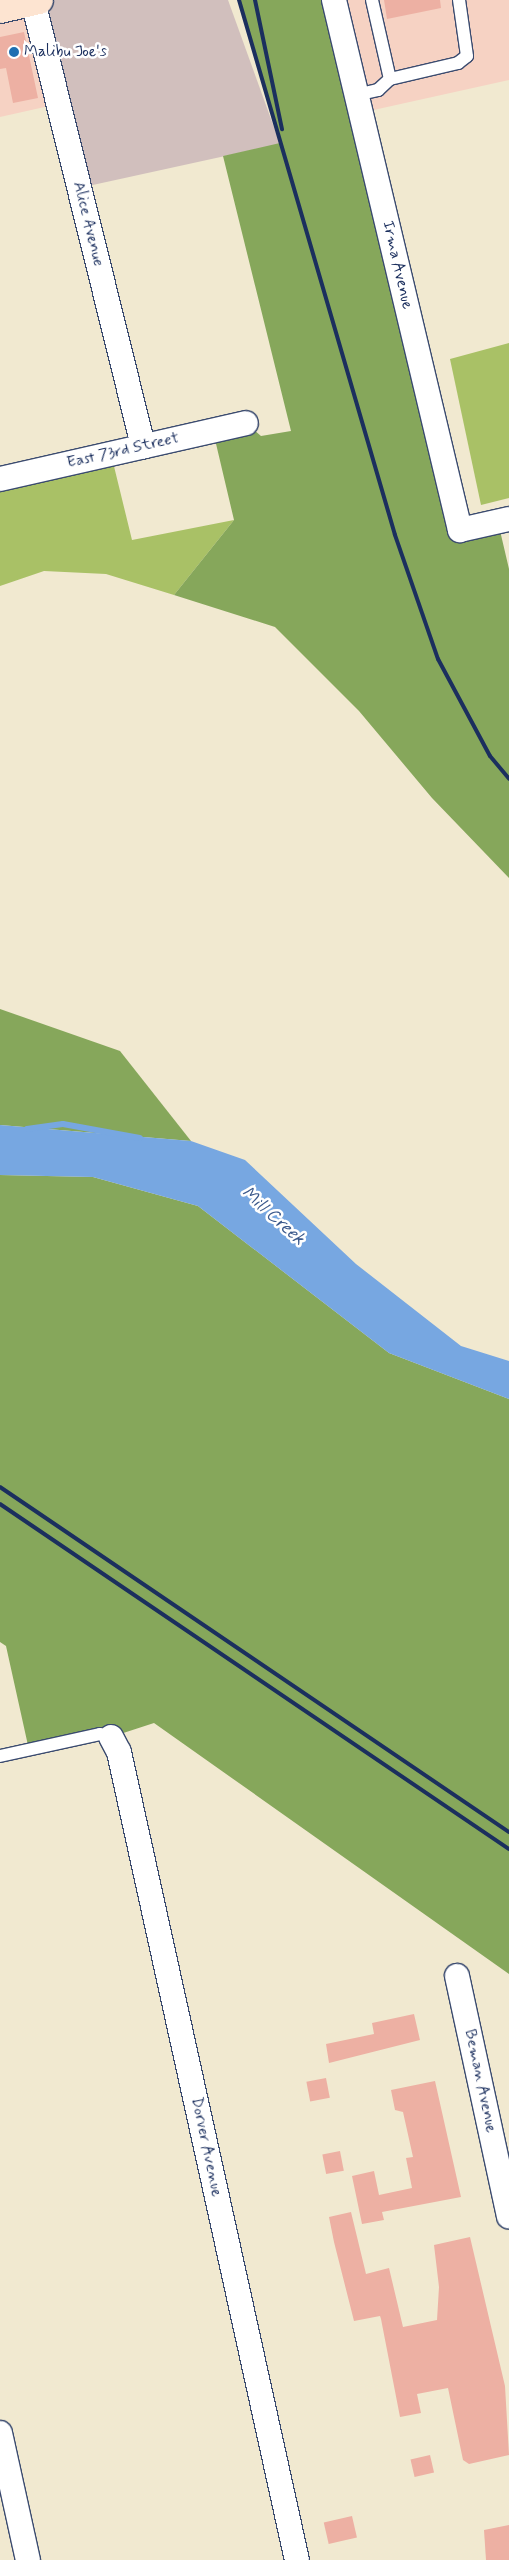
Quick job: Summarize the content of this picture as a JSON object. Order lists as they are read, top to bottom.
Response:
{
  "streets": {
    "street": [
      "Alice Avenue",
      "Irma Avenue",
      "East 73rd Street",
      "Beman Avenue",
      "Dorver Avenue"
    ]
  },
  "crossings": [
    ["Alice Avenue", "East 73rd Street"]
  ],
  "water": ["Mill Creek"],
  "places": ["Malibu Joe's"]
}
